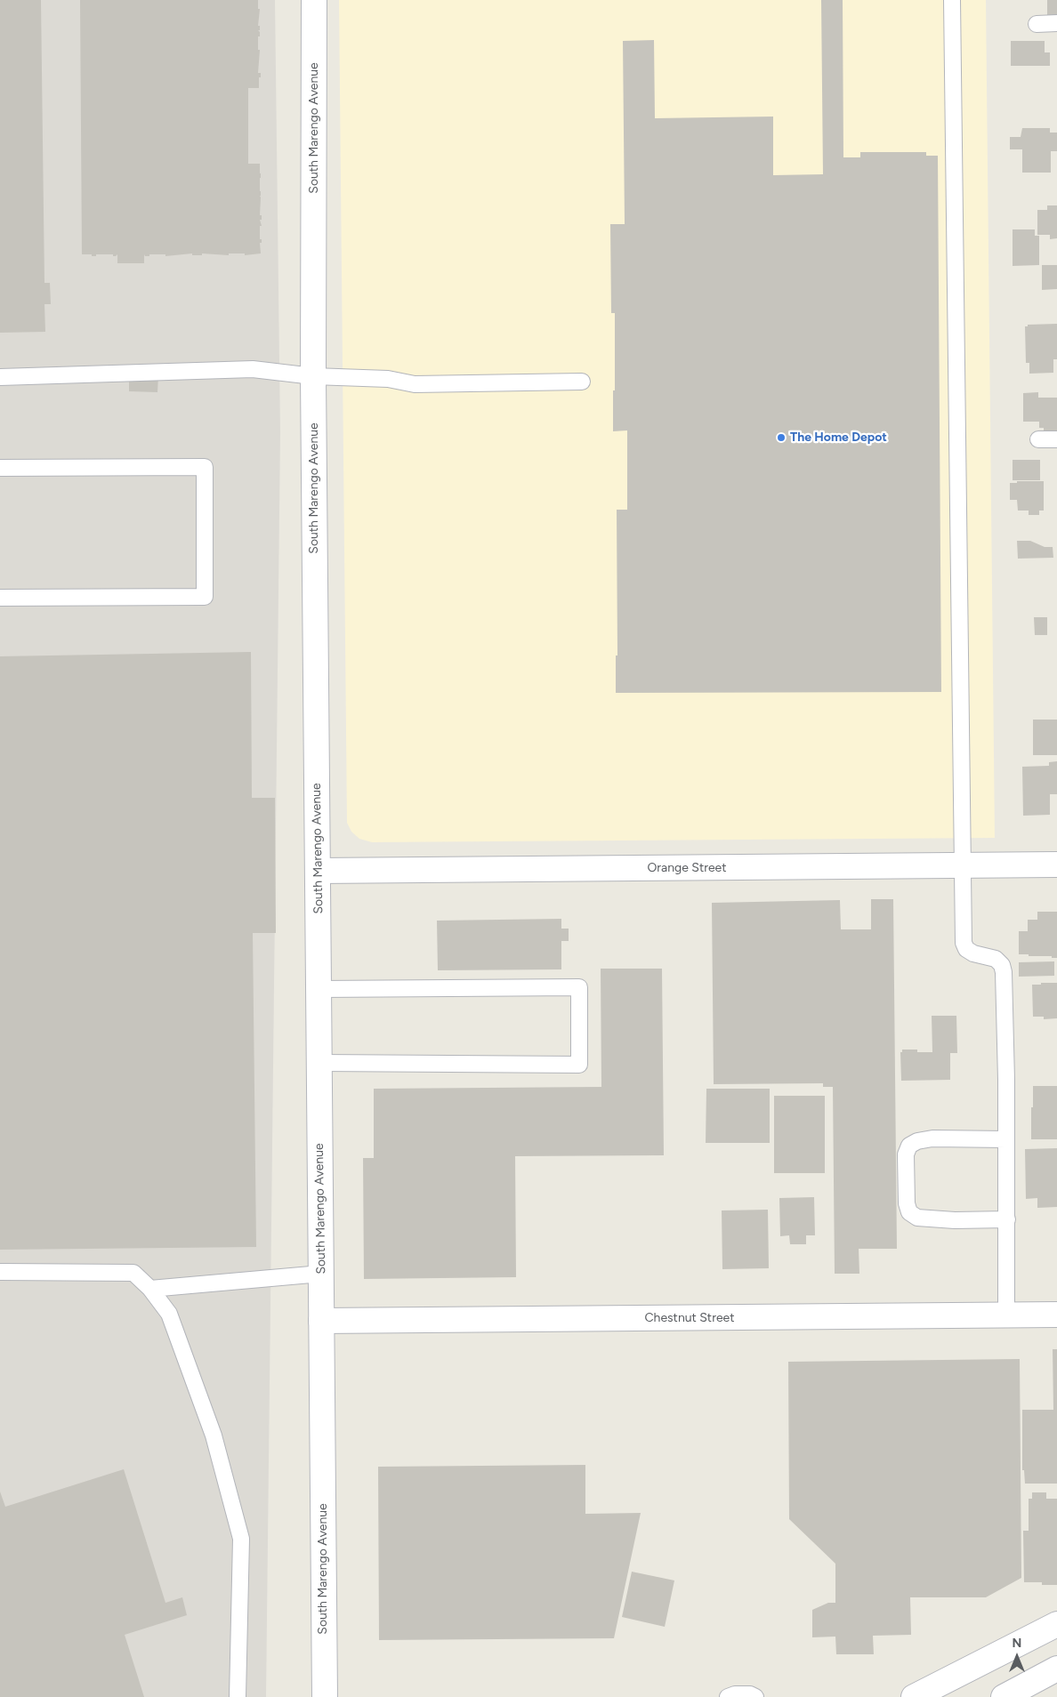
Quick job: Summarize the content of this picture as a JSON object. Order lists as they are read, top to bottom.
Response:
{
  "streets": {
    "street": ["South Marengo Avenue", "Orange Street", "Chestnut Street"]
  },
  "crossings": [
    ["South Marengo Avenue", "Orange Street"],
    ["South Marengo Avenue", "Chestnut Street"]
  ],
  "places": ["The Home Depot"],
  "north": "top"
}
